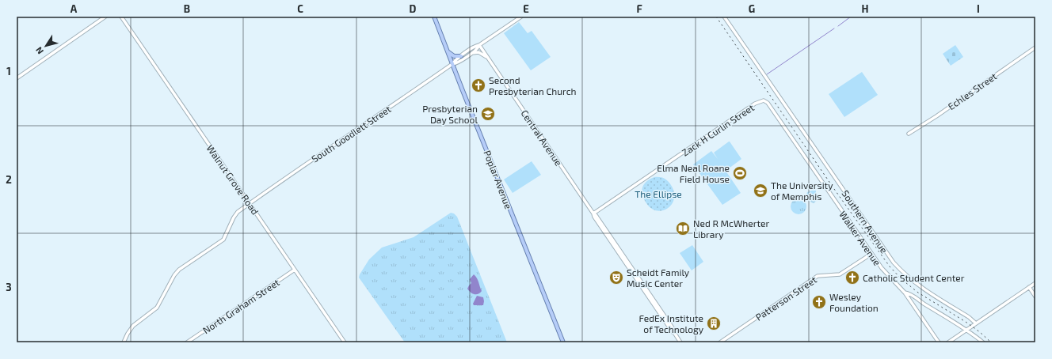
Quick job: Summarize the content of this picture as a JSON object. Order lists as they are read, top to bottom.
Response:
{
  "streets": {
    "main road": [
      "Echles Street",
      "Zack H Curlin Street",
      "South Goodlett Street",
      "Central Avenue",
      "Walnut Grove Road",
      "Poplar Avenue",
      "Southern Avenue",
      "Walker Avenue",
      "Patterson Street",
      "North Graham Street"
    ]
  },
  "crossings": [
    ["Zack H Curlin Street", "Central Avenue"],
    ["Zack H Curlin Street", "Walker Avenue"],
    ["South Goodlett Street", "Central Avenue"],
    ["South Goodlett Street", "Walnut Grove Road"],
    ["South Goodlett Street", "Poplar Avenue"],
    ["Walnut Grove Road", "North Graham Street"],
    ["Walker Avenue", "Patterson Street"]
  ],
  "parks": ["The Ellipse"],
  "places": {
    "church": ["Second Presbyterian Church", "Catholic Student Center", "Wesley Foundation"],
    "school or university": ["Presbyterian Day School", "The University of Memphis"],
    "sports": ["Elma Neal Roane Field House"],
    "library": ["Ned R McWherter Library"],
    "theatre": ["Scheidt Family Music Center"],
    "building": ["FedEx Institute of Technology"]
  },
  "north": "bottom left",
  "grid": {
    "columns": [
      "A",
      "B",
      "C",
      "D",
      "E",
      "F",
      "G",
      "H",
      "I"
    ],
    "rows": ["1", "2", "3"]
  }
}
